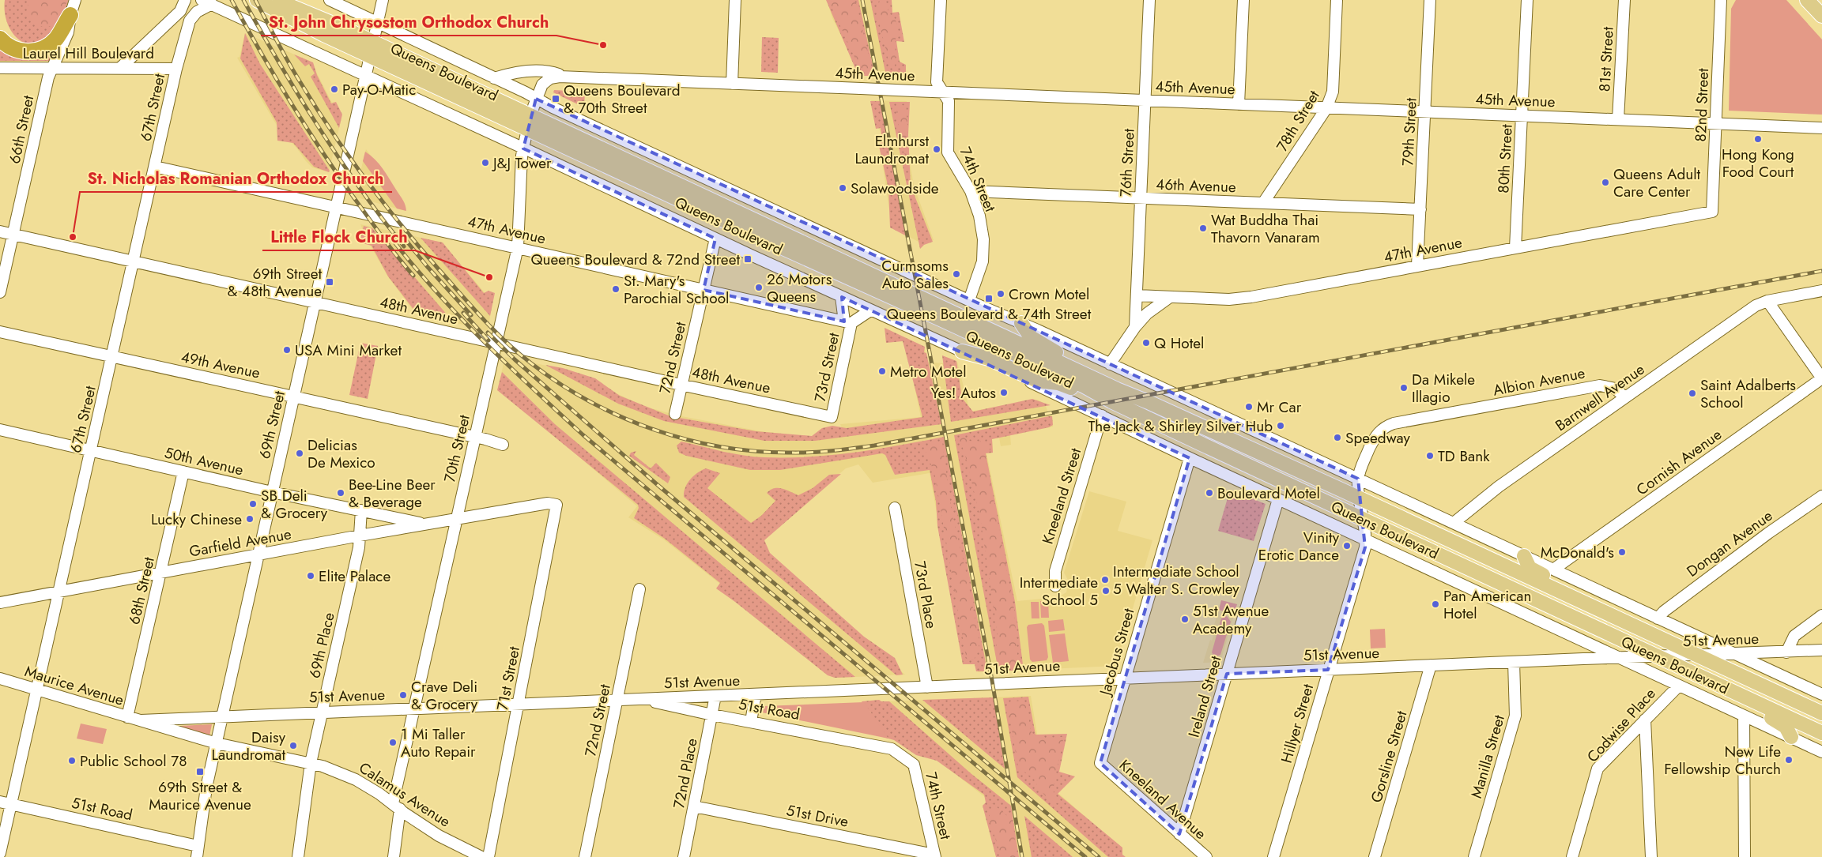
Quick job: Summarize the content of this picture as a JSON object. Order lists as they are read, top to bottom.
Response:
{
  "streets": {
    "main road": ["Queens Boulevard"],
    "street": [
      "Laurel Hill Boulevard",
      "81st Street",
      "45th Avenue",
      "82nd Street",
      "67th Street",
      "78th Street",
      "66th Street",
      "79th Street",
      "80th Street",
      "76th Street",
      "74th Street",
      "46th Avenue",
      "47th Avenue",
      "48th Avenue",
      "72nd Street",
      "49th Avenue",
      "73rd Street",
      "Albion Avenue",
      "Barnwell Avenue",
      "69th Street",
      "70th Street",
      "50th Avenue",
      "Cornish Avenue",
      "Kneeland Street",
      "Garfield Avenue",
      "Dongan Avenue",
      "68th Street",
      "73rd Place",
      "51st Avenue",
      "69th Place",
      "Jacobus Street",
      "71st Street",
      "Maurice Avenue",
      "Ireland Street",
      "51st Road",
      "Hillyer Street",
      "Codwise Place",
      "Gorsline Street",
      "Manilla Street",
      "72nd Place",
      "Calamus Avenue",
      "Kneeland Avenue",
      "51st Drive"
    ]
  },
  "crossings": [
    ["Laurel Hill Boulevard", "67th Street"],
    ["Laurel Hill Boulevard", "66th Street"],
    ["81st Street", "45th Avenue"],
    ["Queens Boulevard", "45th Avenue"],
    ["Queens Boulevard", "67th Street"],
    ["Queens Boulevard", "74th Street"],
    ["Queens Boulevard", "72nd Street"],
    ["Queens Boulevard", "73rd Street"],
    ["Queens Boulevard", "Albion Avenue"],
    ["Queens Boulevard", "Barnwell Avenue"],
    ["Queens Boulevard", "69th Street"],
    ["Queens Boulevard", "70th Street"],
    ["Queens Boulevard", "Cornish Avenue"],
    ["Queens Boulevard", "Kneeland Street"],
    ["Queens Boulevard", "Dongan Avenue"],
    ["Queens Boulevard", "51st Avenue"],
    ["Queens Boulevard", "Jacobus Street"],
    ["Queens Boulevard", "Ireland Street"],
    ["Queens Boulevard", "Hillyer Street"],
    ["Queens Boulevard", "Codwise Place"],
    ["45th Avenue", "82nd Street"],
    ["45th Avenue", "78th Street"],
    ["45th Avenue", "79th Street"],
    ["45th Avenue", "80th Street"],
    ["45th Avenue", "76th Street"],
    ["45th Avenue", "74th Street"],
    ["45th Avenue", "70th Street"],
    ["82nd Street", "47th Avenue"],
    ["67th Street", "47th Avenue"],
    ["67th Street", "48th Avenue"],
    ["67th Street", "49th Avenue"],
    ["67th Street", "50th Avenue"],
    ["67th Street", "Garfield Avenue"],
    ["67th Street", "Maurice Avenue"],
    ["67th Street", "51st Road"],
    ["78th Street", "46th Avenue"],
    ["66th Street", "48th Avenue"],
    ["79th Street", "46th Avenue"],
    ["79th Street", "47th Avenue"],
    ["80th Street", "47th Avenue"],
    ["76th Street", "46th Avenue"],
    ["76th Street", "47th Avenue"],
    ["74th Street", "46th Avenue"],
    ["74th Street", "51st Road"],
    ["74th Street", "51st Drive"],
    ["47th Avenue", "72nd Street"],
    ["47th Avenue", "73rd Street"],
    ["47th Avenue", "69th Street"],
    ["47th Avenue", "70th Street"],
    ["48th Avenue", "72nd Street"],
    ["48th Avenue", "73rd Street"],
    ["48th Avenue", "69th Street"],
    ["48th Avenue", "70th Street"],
    ["72nd Street", "51st Avenue"],
    ["49th Avenue", "69th Street"],
    ["49th Avenue", "70th Street"],
    ["Albion Avenue", "Barnwell Avenue"],
    ["Albion Avenue", "Hillyer Street"],
    ["69th Street", "50th Avenue"],
    ["69th Street", "Garfield Avenue"],
    ["69th Street", "51st Avenue"],
    ["69th Street", "Maurice Avenue"],
    ["69th Street", "51st Road"],
    ["69th Street", "Calamus Avenue"],
    ["70th Street", "Garfield Avenue"],
    ["70th Street", "51st Avenue"],
    ["70th Street", "Calamus Avenue"],
    ["50th Avenue", "Garfield Avenue"],
    ["50th Avenue", "68th Street"],
    ["50th Avenue", "69th Place"],
    ["Garfield Avenue", "68th Street"],
    ["Garfield Avenue", "69th Place"],
    ["Garfield Avenue", "71st Street"],
    ["68th Street", "Maurice Avenue"],
    ["73rd Place", "51st Avenue"],
    ["51st Avenue", "69th Place"],
    ["51st Avenue", "Jacobus Street"],
    ["51st Avenue", "71st Street"],
    ["51st Avenue", "Maurice Avenue"],
    ["51st Avenue", "Ireland Street"],
    ["51st Avenue", "51st Road"],
    ["51st Avenue", "Hillyer Street"],
    ["51st Avenue", "Gorsline Street"],
    ["51st Avenue", "Manilla Street"],
    ["51st Avenue", "72nd Place"],
    ["69th Place", "Calamus Avenue"],
    ["Jacobus Street", "Kneeland Avenue"],
    ["Maurice Avenue", "Calamus Avenue"],
    ["Ireland Street", "Kneeland Avenue"],
    ["51st Road", "72nd Place"],
    ["72nd Place", "51st Drive"]
  ],
  "places": {
    "other": [
      "St. John Chrysostom Orthodox Church",
      "Pay-O-Matic",
      "Hong Kong Food Court",
      "Elmhurst Laundromat",
      "J&J Tower",
      "Queens Adult Care Center",
      "Solawoodside",
      "Wat Buddha Thai Thavorn Vanaram",
      "St. Nicholas Romanian Orthodox Church",
      "Curmsoms Auto Sales",
      "Little Flock Church",
      "26 Motors Queens",
      "St. Mary's Parochial School",
      "Crown Motel",
      "Q Hotel",
      "USA Mini Market",
      "Metro Motel",
      "Da Mikele Illagio",
      "Yes! Autos",
      "Saint Adalberts School",
      "Mr Car",
      "The Jack & Shirley Silver Hub",
      "Speedway",
      "Delicias De Mexico",
      "TD Bank",
      "Bee-Line Beer & Beverage",
      "Boulevard Motel",
      "SB Deli & Grocery",
      "Lucky Chinese",
      "Vinity Erotic Dance",
      "McDonald's",
      "Elite Palace",
      "Intermediate School 5 Walter S. Crowley",
      "Intermediate School 5",
      "Pan American Hotel",
      "51st Avenue Academy",
      "Crave Deli & Grocery",
      "1 Mi Taller Auto Repair",
      "Daisy Laundromat",
      "New Life Fellowship Church",
      "Public School 78"
    ],
    "transit": [
      "Queens Boulevard & 70th Street",
      "Queens Boulevard & 72nd Street",
      "69th Street & 48th Avenue",
      "Queens Boulevard & 74th Street",
      "69th Street & Maurice Avenue"
    ]
  }
}
